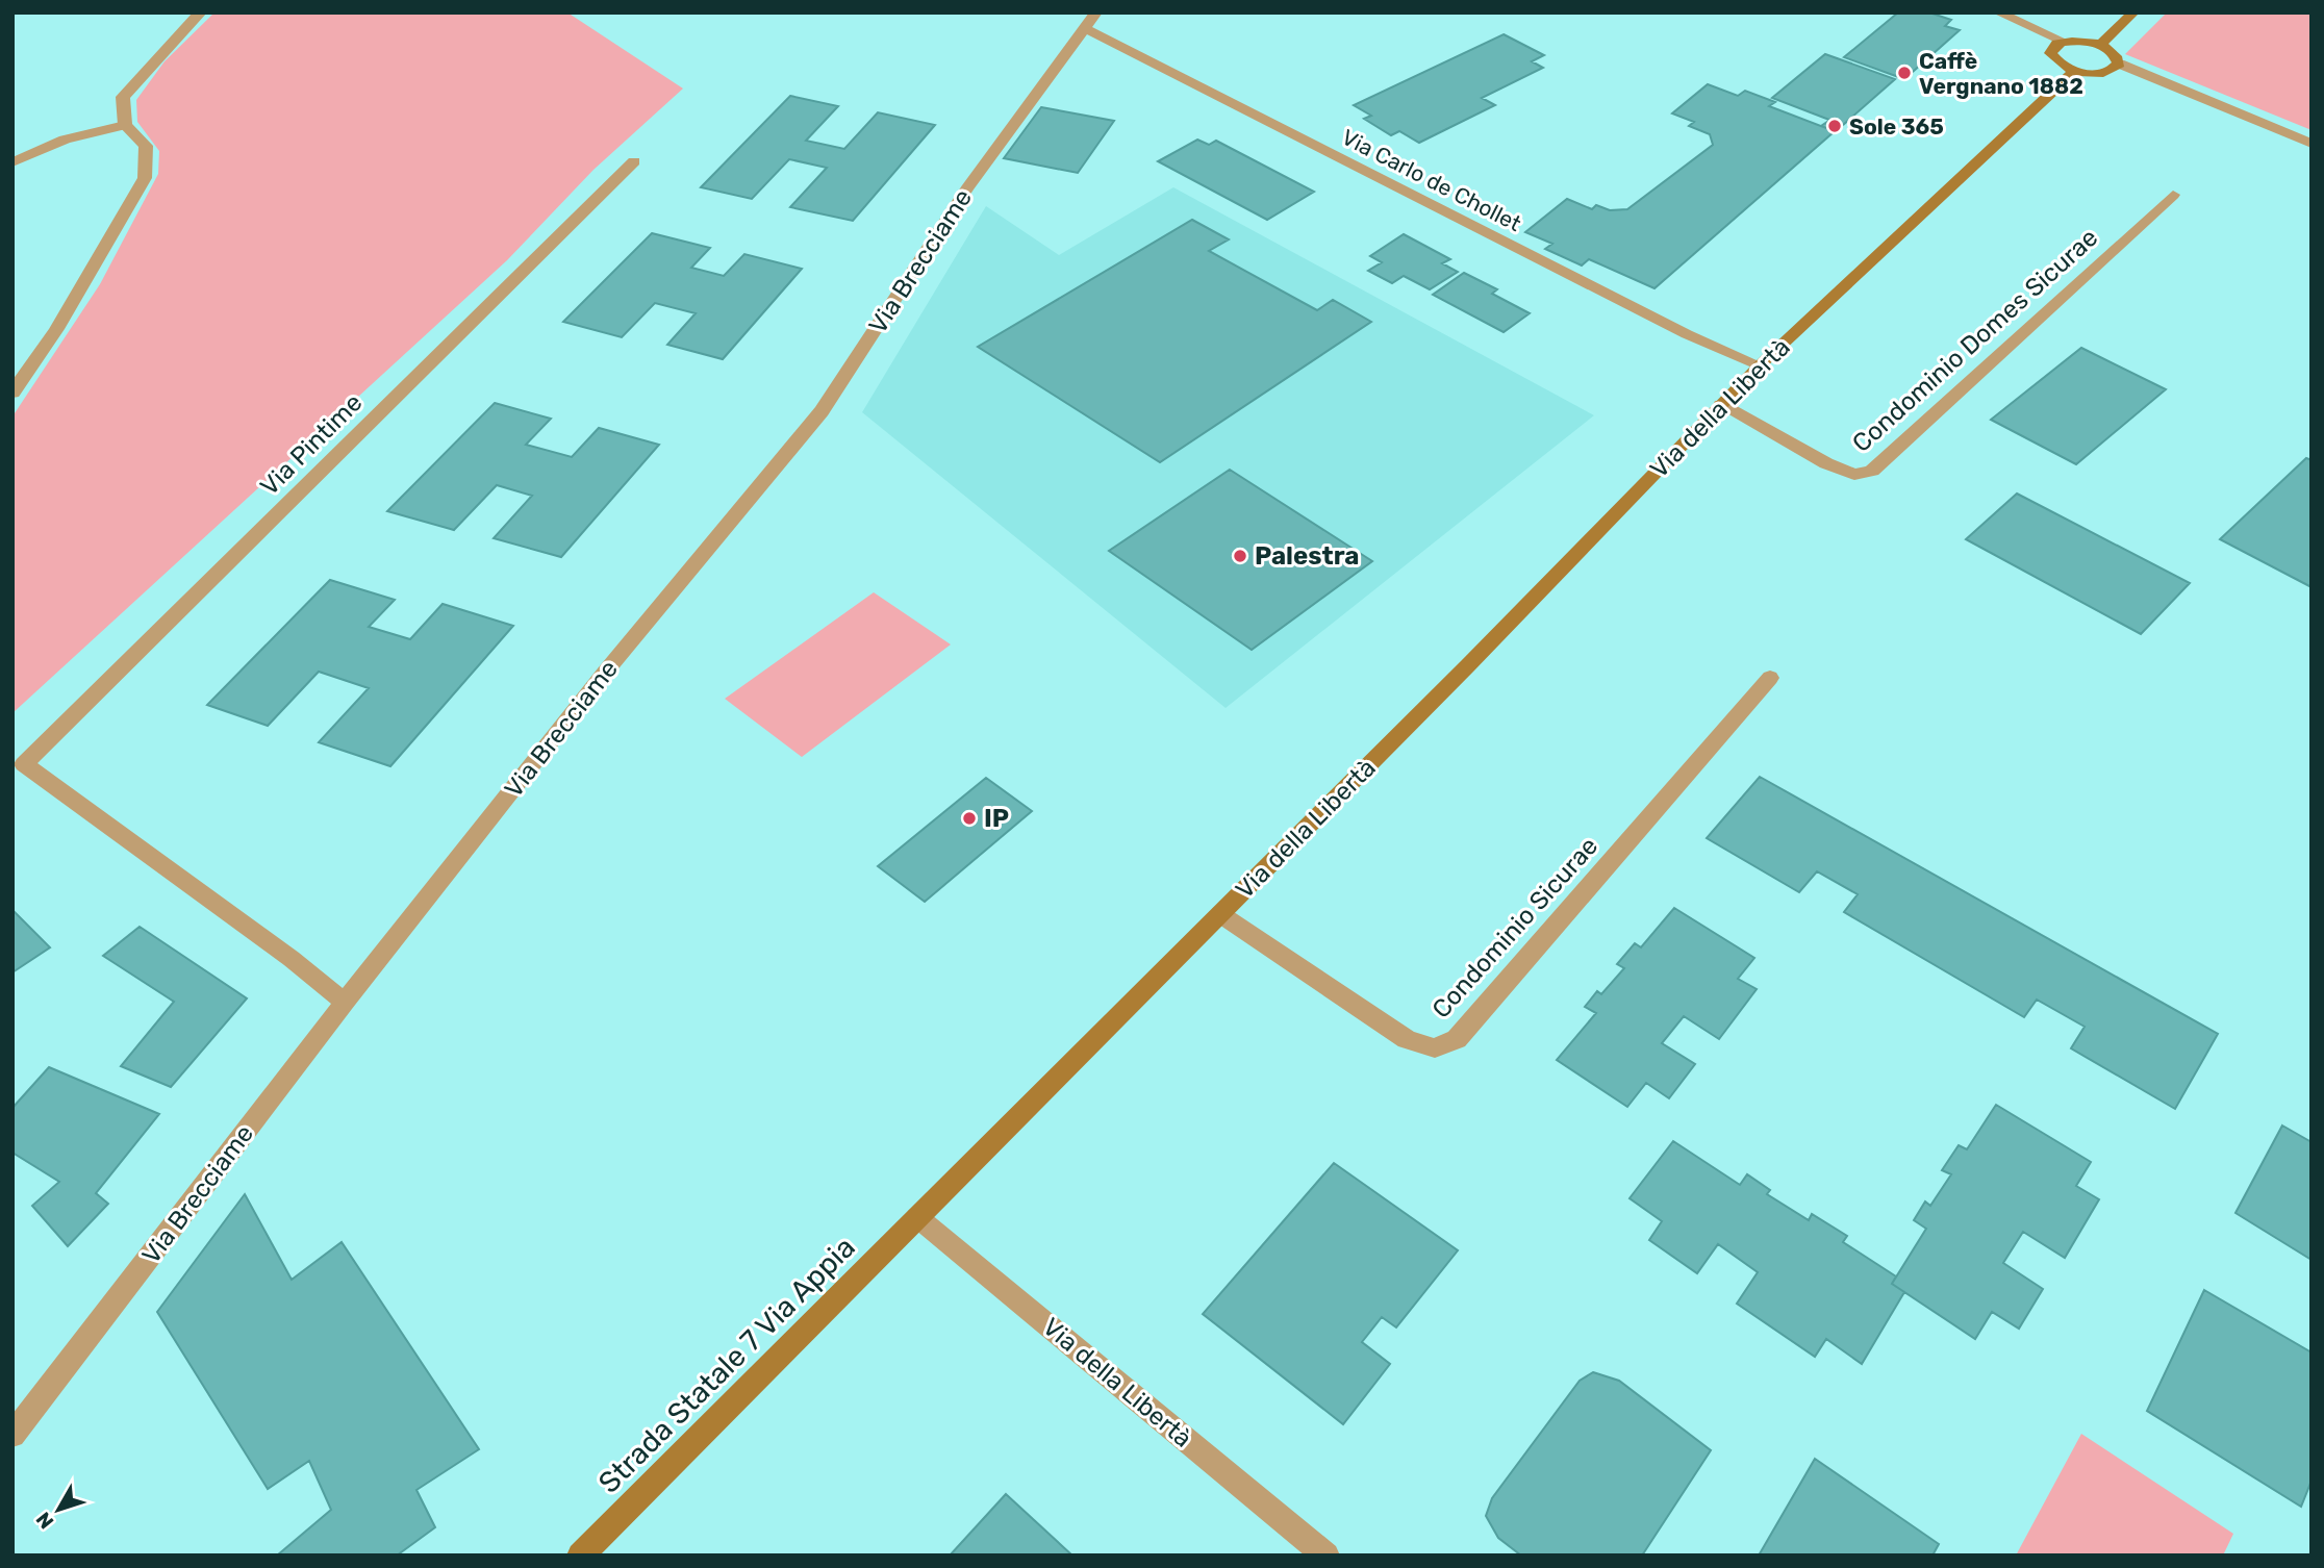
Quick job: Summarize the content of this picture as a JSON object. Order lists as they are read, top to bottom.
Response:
{
  "streets": {
    "main road": ["Via della Libertà", "Strada Statale 7 Via Appia"],
    "street": [
      "Via Carlo de Chollet",
      "Via Brecciame",
      "Condominio Domes Sicurae",
      "Via Pintime",
      "Condominio Sicurae"
    ]
  },
  "crossings": [
    ["Via Carlo de Chollet", "Via Brecciame"],
    ["Via Carlo de Chollet", "Via della Libertà"],
    ["Via Brecciame", "Via Pintime"],
    ["Condominio Domes Sicurae", "Via della Libertà"],
    ["Via della Libertà", "Condominio Sicurae"],
    ["Via della Libertà", "Strada Statale 7 Via Appia"]
  ],
  "places": [
    "Caffè Vergnano 1882",
    "Sole 365",
    "Palestra",
    "IP"
  ],
  "north": "bottom left"
}
